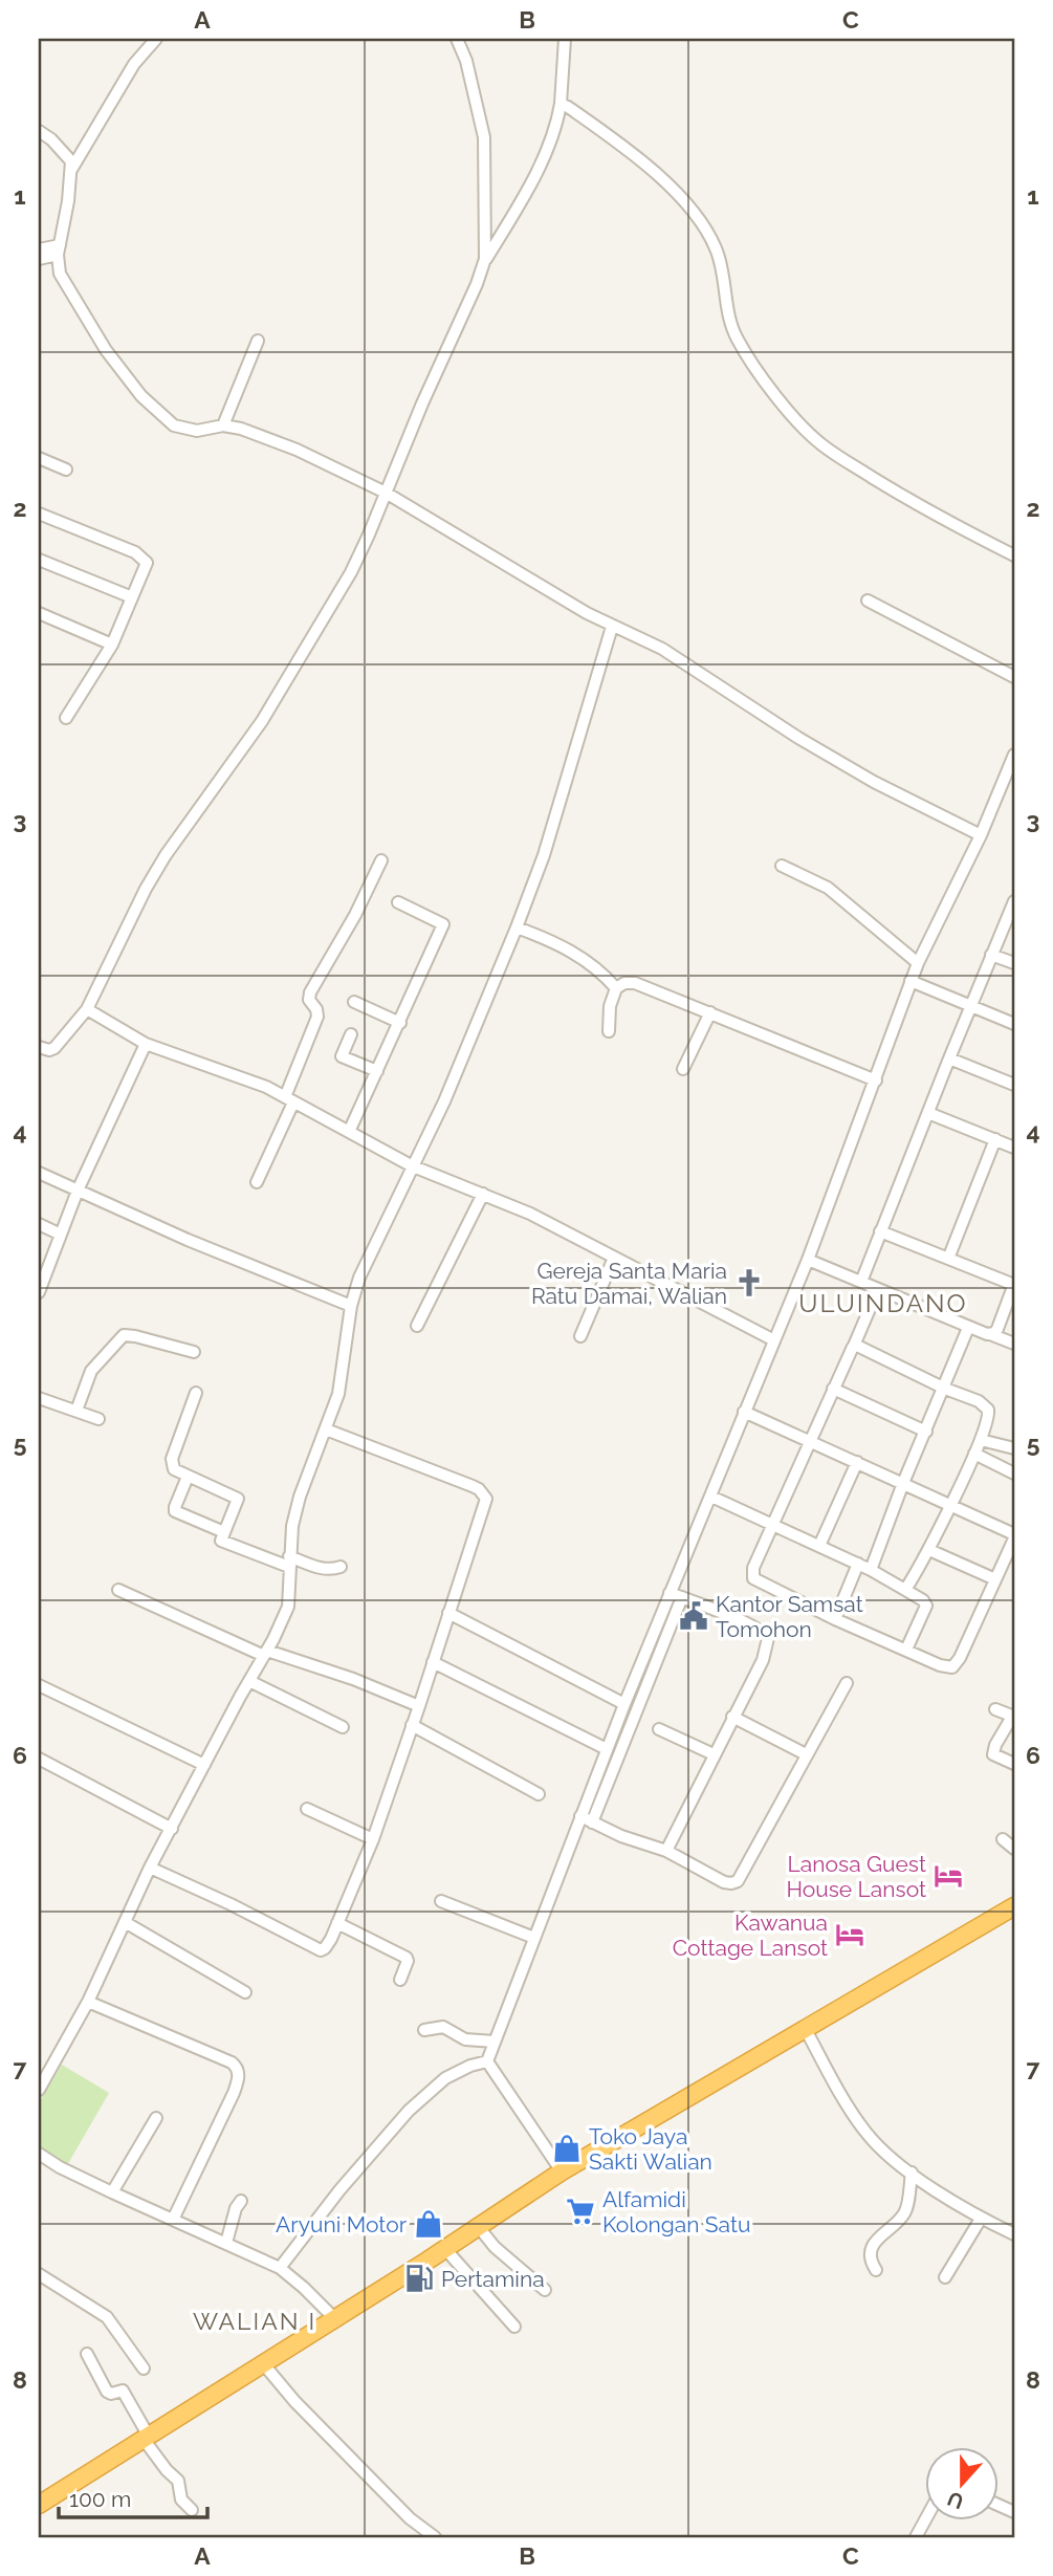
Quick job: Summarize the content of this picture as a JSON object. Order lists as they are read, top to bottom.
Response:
{
  "districts": ["ULUINDANO", "WALIAN I"],
  "places": {
    "church": ["Gereja Santa Maria Ratu Damai, Walian"],
    "public building": ["Kantor Samsat Tomohon"],
    "hotel": ["Lanosa Guest House Lansot", "Kawanua Cottage Lansot"],
    "shop": ["Toko Jaya Sakti Walian", "Aryuni Motor"],
    "supermarket": ["Alfamidi Kolongan Satu"],
    "fuel station": ["Pertamina"]
  },
  "scale_bar": "100 m",
  "north": "bottom",
  "grid": {
    "columns": ["A", "B", "C"],
    "rows": [
      "1",
      "2",
      "3",
      "4",
      "5",
      "6",
      "7",
      "8"
    ]
  }
}
